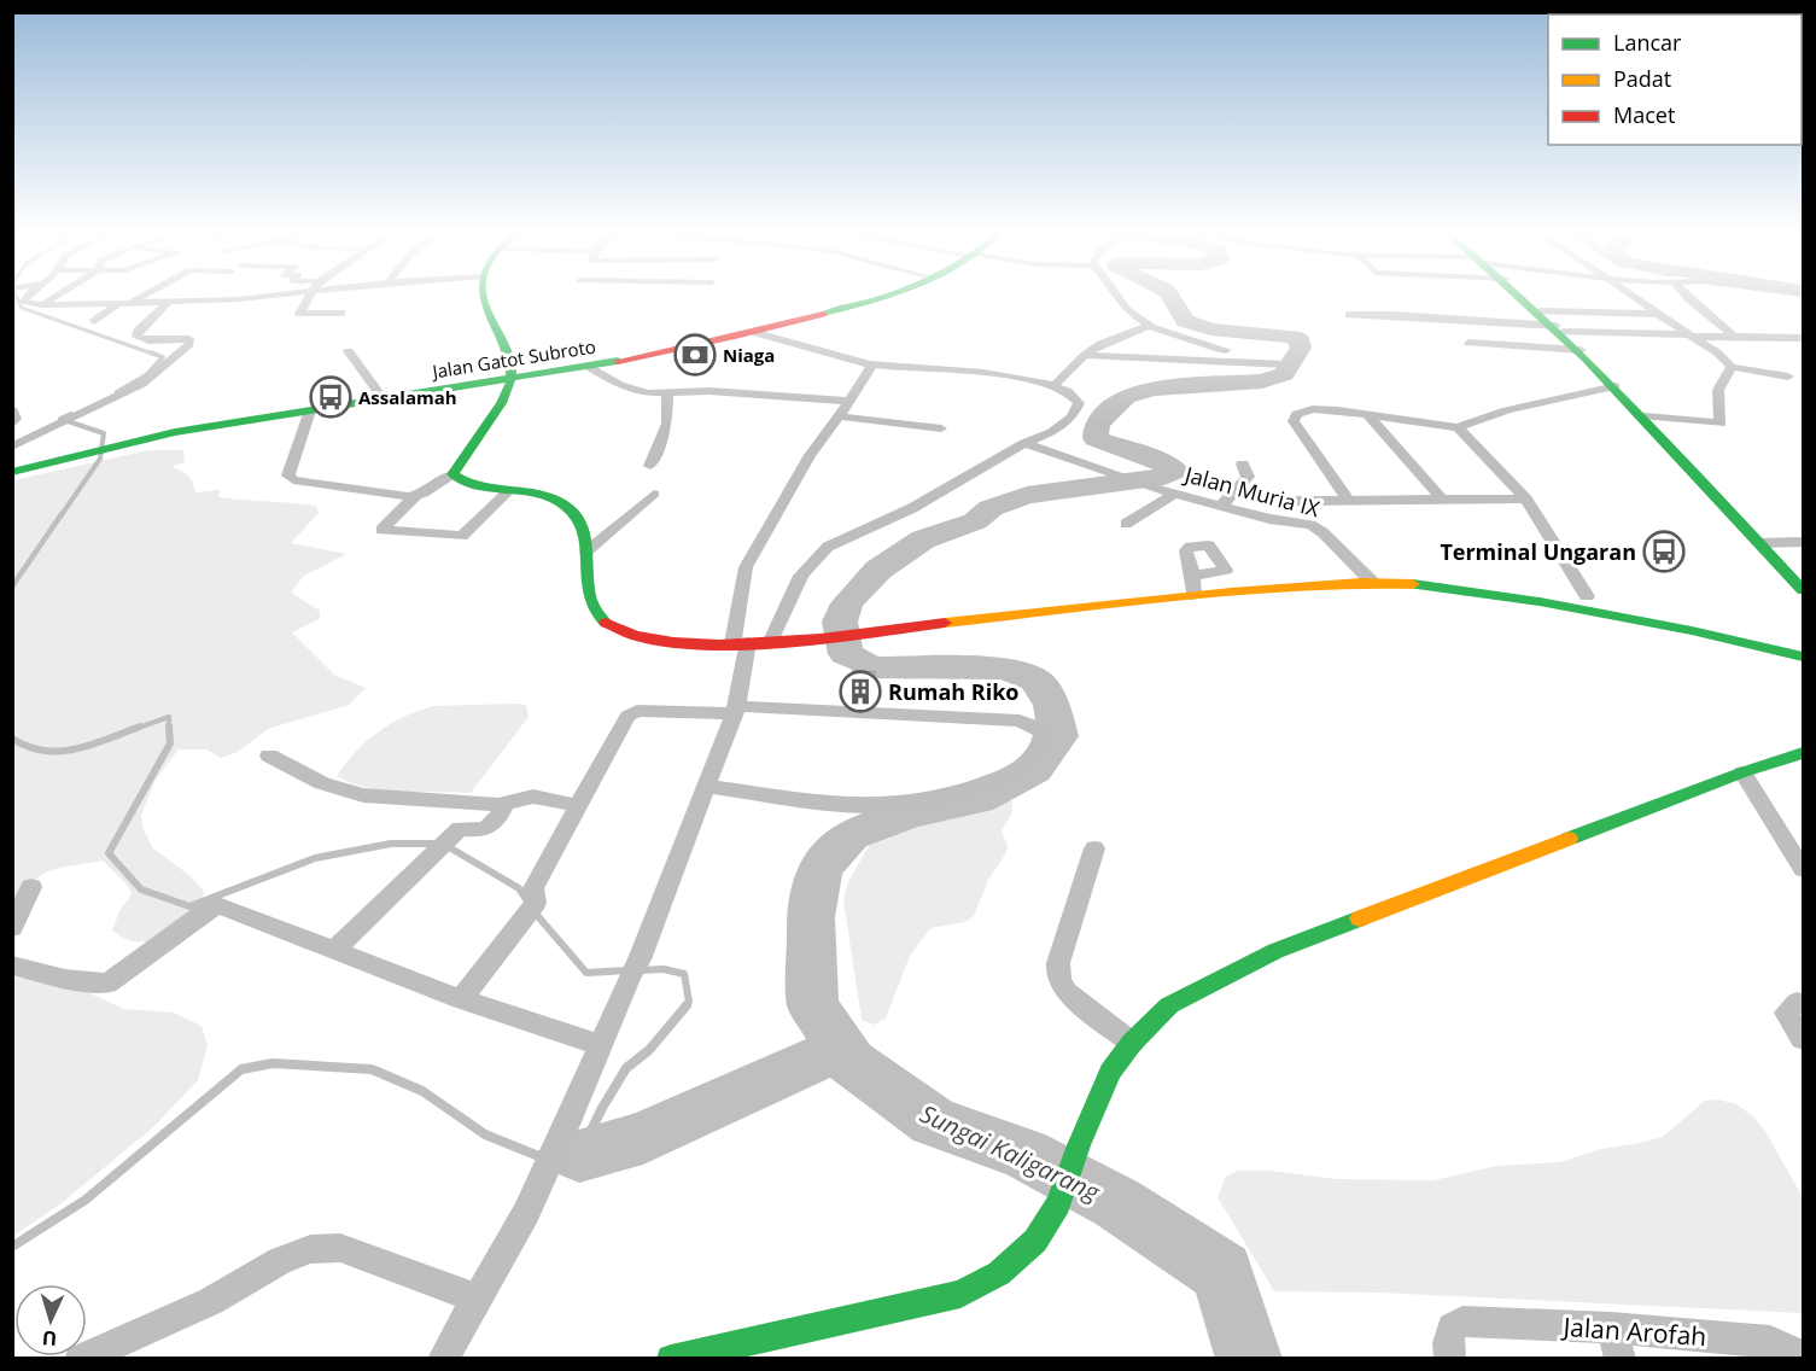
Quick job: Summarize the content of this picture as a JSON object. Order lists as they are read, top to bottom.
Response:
{
  "streets": {
    "main road": ["Jalan Gatot Subroto"],
    "street": ["Jalan Muria IX", "Jalan Arofah"]
  },
  "water": ["Sungai Kaligarang"],
  "places": {
    "bank": ["Niaga"],
    "bus stop": ["Assalamah", "Terminal Ungaran"],
    "building": ["Rumah Riko"]
  },
  "legend": ["Lancar", "Padat", "Macet"],
  "north": "bottom"
}
